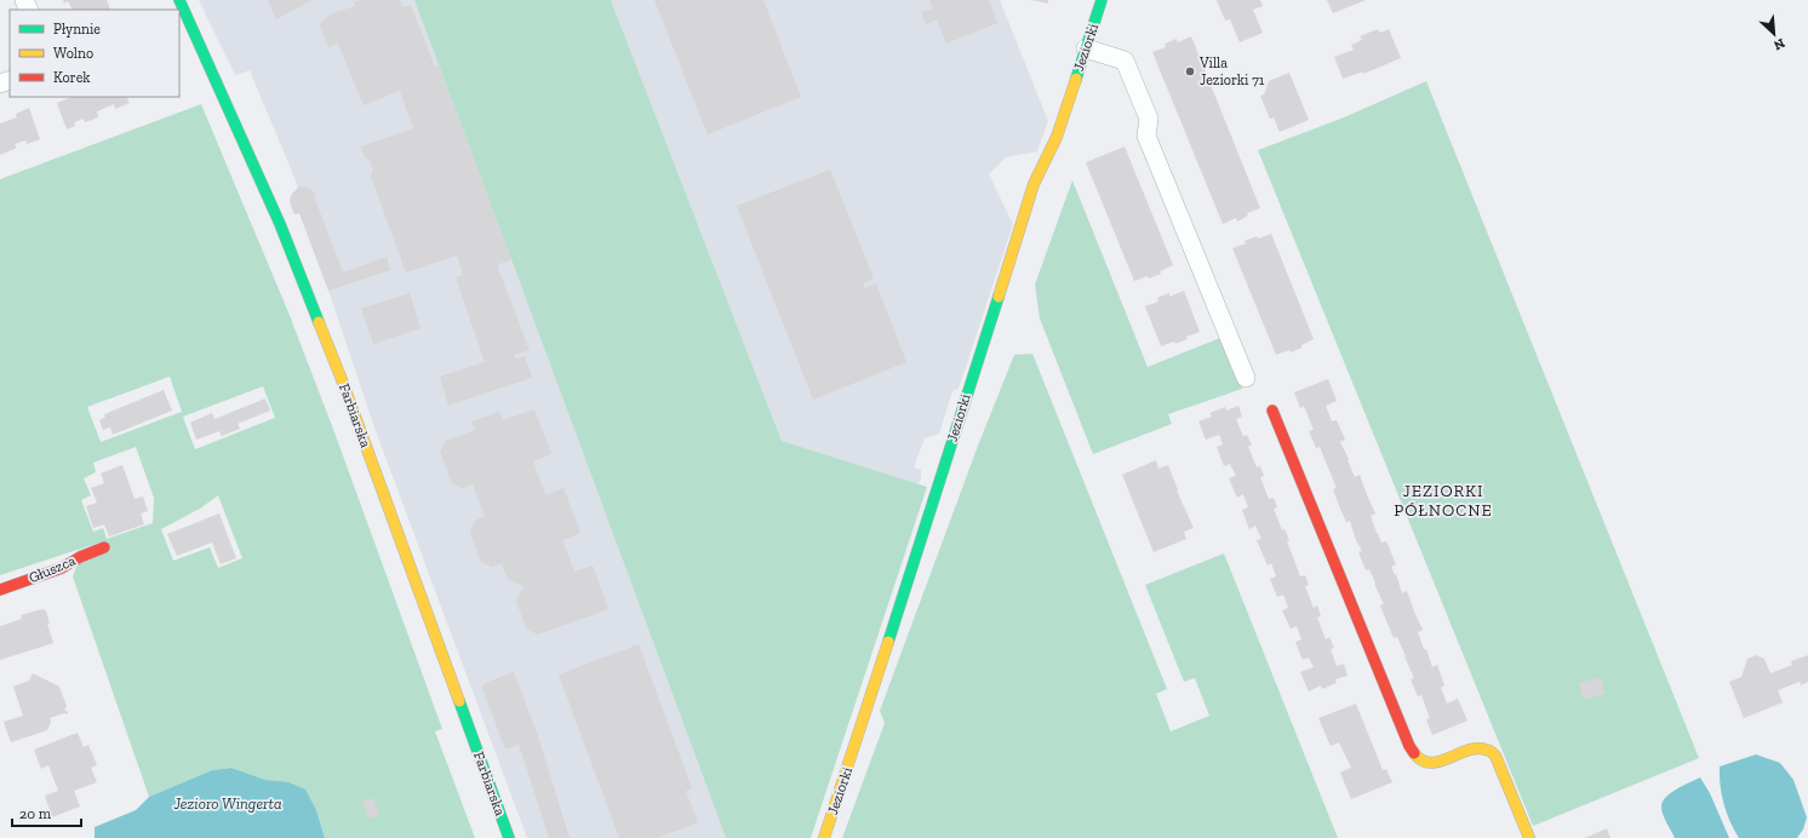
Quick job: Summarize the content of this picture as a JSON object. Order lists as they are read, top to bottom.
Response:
{
  "streets": {
    "street": ["Jeziorki", "Farbiarska", "Głuszca"]
  },
  "districts": ["JEZIORKI PÓŁNOCNE"],
  "water": ["Jezioro Wingerta"],
  "places": ["Villa Jeziorki 71"],
  "legend": ["Płynnie", "Wolno", "Korek"],
  "scale_bar": "20 m",
  "north": "bottom right"
}
